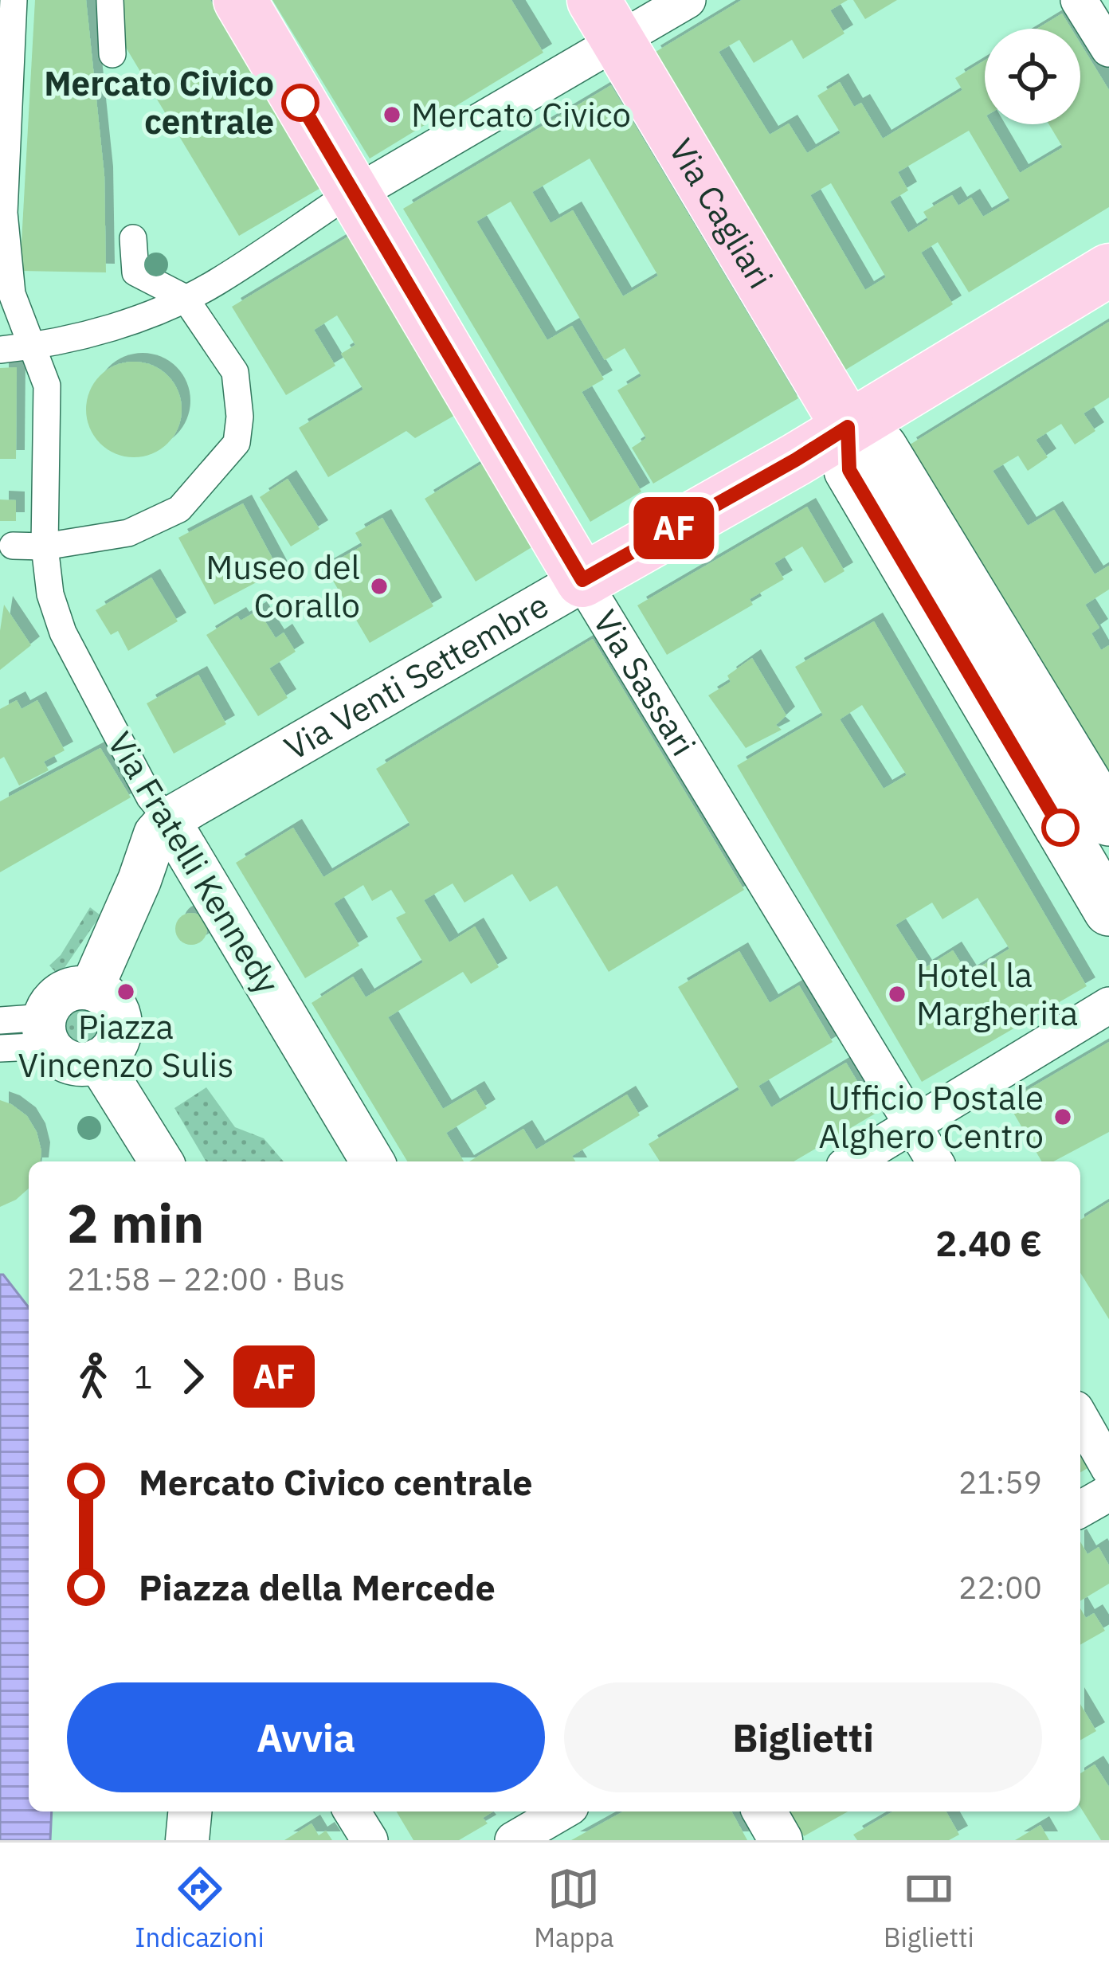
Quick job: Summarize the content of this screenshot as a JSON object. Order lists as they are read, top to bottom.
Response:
{
  "streets": {
    "main road": ["Via Cagliari", "Via Venti Settembre", "Via Sassari"],
    "street": ["Via Fratelli Kennedy"]
  },
  "crossings": [
    ["Via Cagliari", "Via Venti Settembre"],
    ["Via Venti Settembre", "Via Sassari"],
    ["Via Venti Settembre", "Via Fratelli Kennedy"]
  ],
  "places": [
    "Mercato Civico centrale",
    "Mercato Civico",
    "Museo del Corallo",
    "Piazza Vincenzo Sulis",
    "Hotel la Margherita",
    "Ufficio Postale Alghero Centro"
  ],
  "lines": ["bus line AF"],
  "page": {
    "on_map": "AF",
    "heading": ["2 min", "21:58 – 22:00 · Bus", "2.40 €"],
    "legs": ["1", "AF"],
    "list": [
      {
        "name": "Mercato Civico centrale",
        "value": "21:59"
      },
      {
        "name": "Piazza della Mercede",
        "value": "22:00"
      }
    ],
    "buttons": ["Avvia", "Biglietti"],
    "tabs": ["Indicazioni", "Mappa", "Biglietti"]
  }
}
